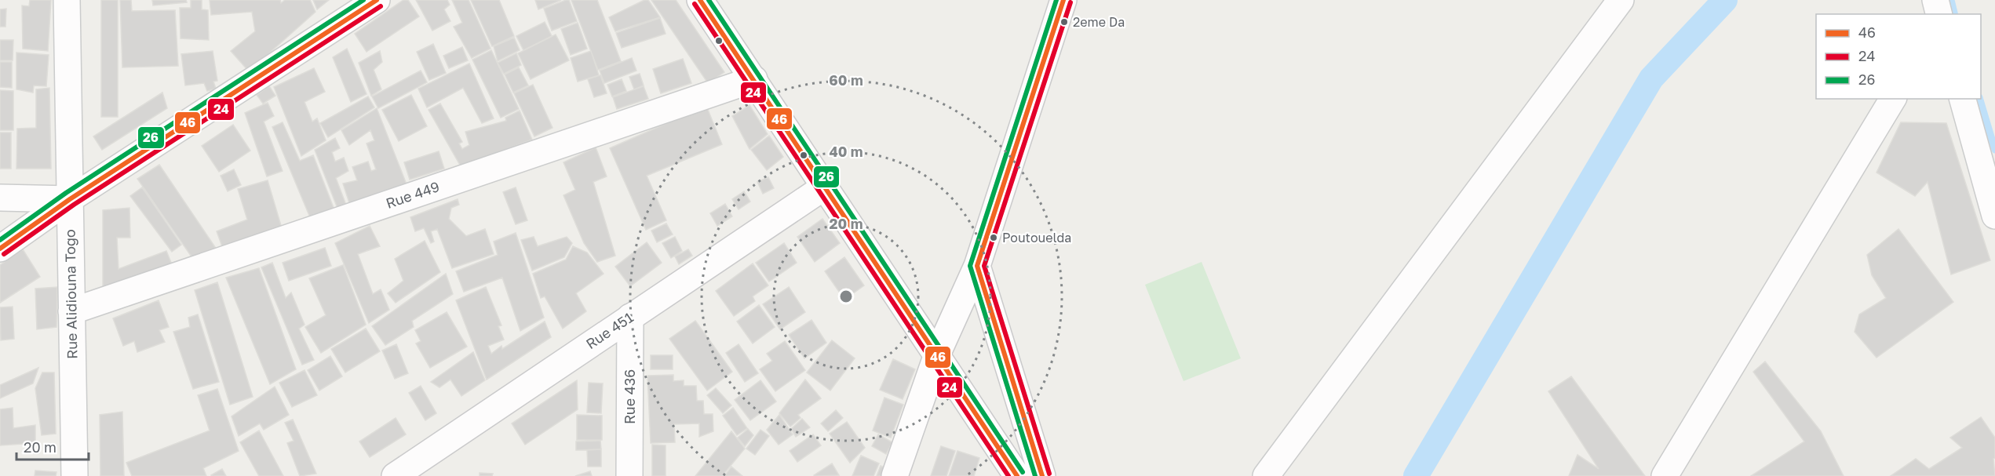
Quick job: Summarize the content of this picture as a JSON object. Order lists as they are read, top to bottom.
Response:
{
  "streets": {
    "street": [
      "Rue 449",
      "Rue Alidiouna Togo",
      "Rue 451",
      "Rue 436"
    ]
  },
  "crossings": [
    ["Rue 449", "Rue Alidiouna Togo"],
    ["Rue 451", "Rue 436"]
  ],
  "places": ["2eme Da", "Poutouelda"],
  "lines": ["transit line 46", "transit line 26", "transit line 24"],
  "legend": ["46", "24", "26"],
  "scale_bar": "20 m",
  "rings": ["60 m", "40 m", "20 m"]
}
